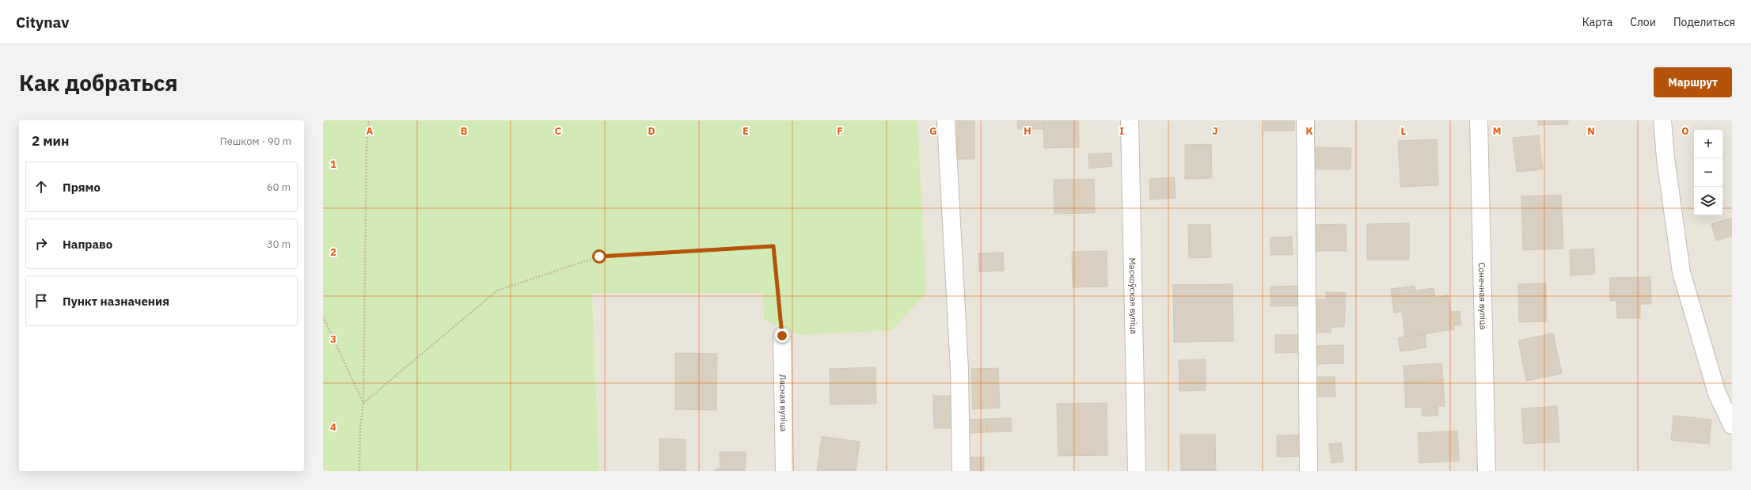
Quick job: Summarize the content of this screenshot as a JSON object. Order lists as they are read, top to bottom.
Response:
{
  "streets": {
    "street": ["Маскоўская вуліца", "Сонечная вуліца", "Лясная вуліца"]
  },
  "page": {
    "header": "Citynav",
    "nav": ["Карта", "Слои", "Поделиться"],
    "buttons": "Маршрут",
    "title": "Как добраться",
    "heading": ["2 мин", "Пешком · 90 m"],
    "map_buttons": ["+", "−"],
    "list": [
      ["Прямо", "60 m"],
      ["Направо", "30 m"],
      "Пункт назначения"
    ]
  },
  "grid": {
    "columns": [
      "A",
      "B",
      "C",
      "D",
      "E",
      "F",
      "G",
      "H",
      "I",
      "J",
      "K",
      "L",
      "M",
      "N",
      "O"
    ],
    "rows": [
      "1",
      "2",
      "3",
      "4"
    ]
  }
}
